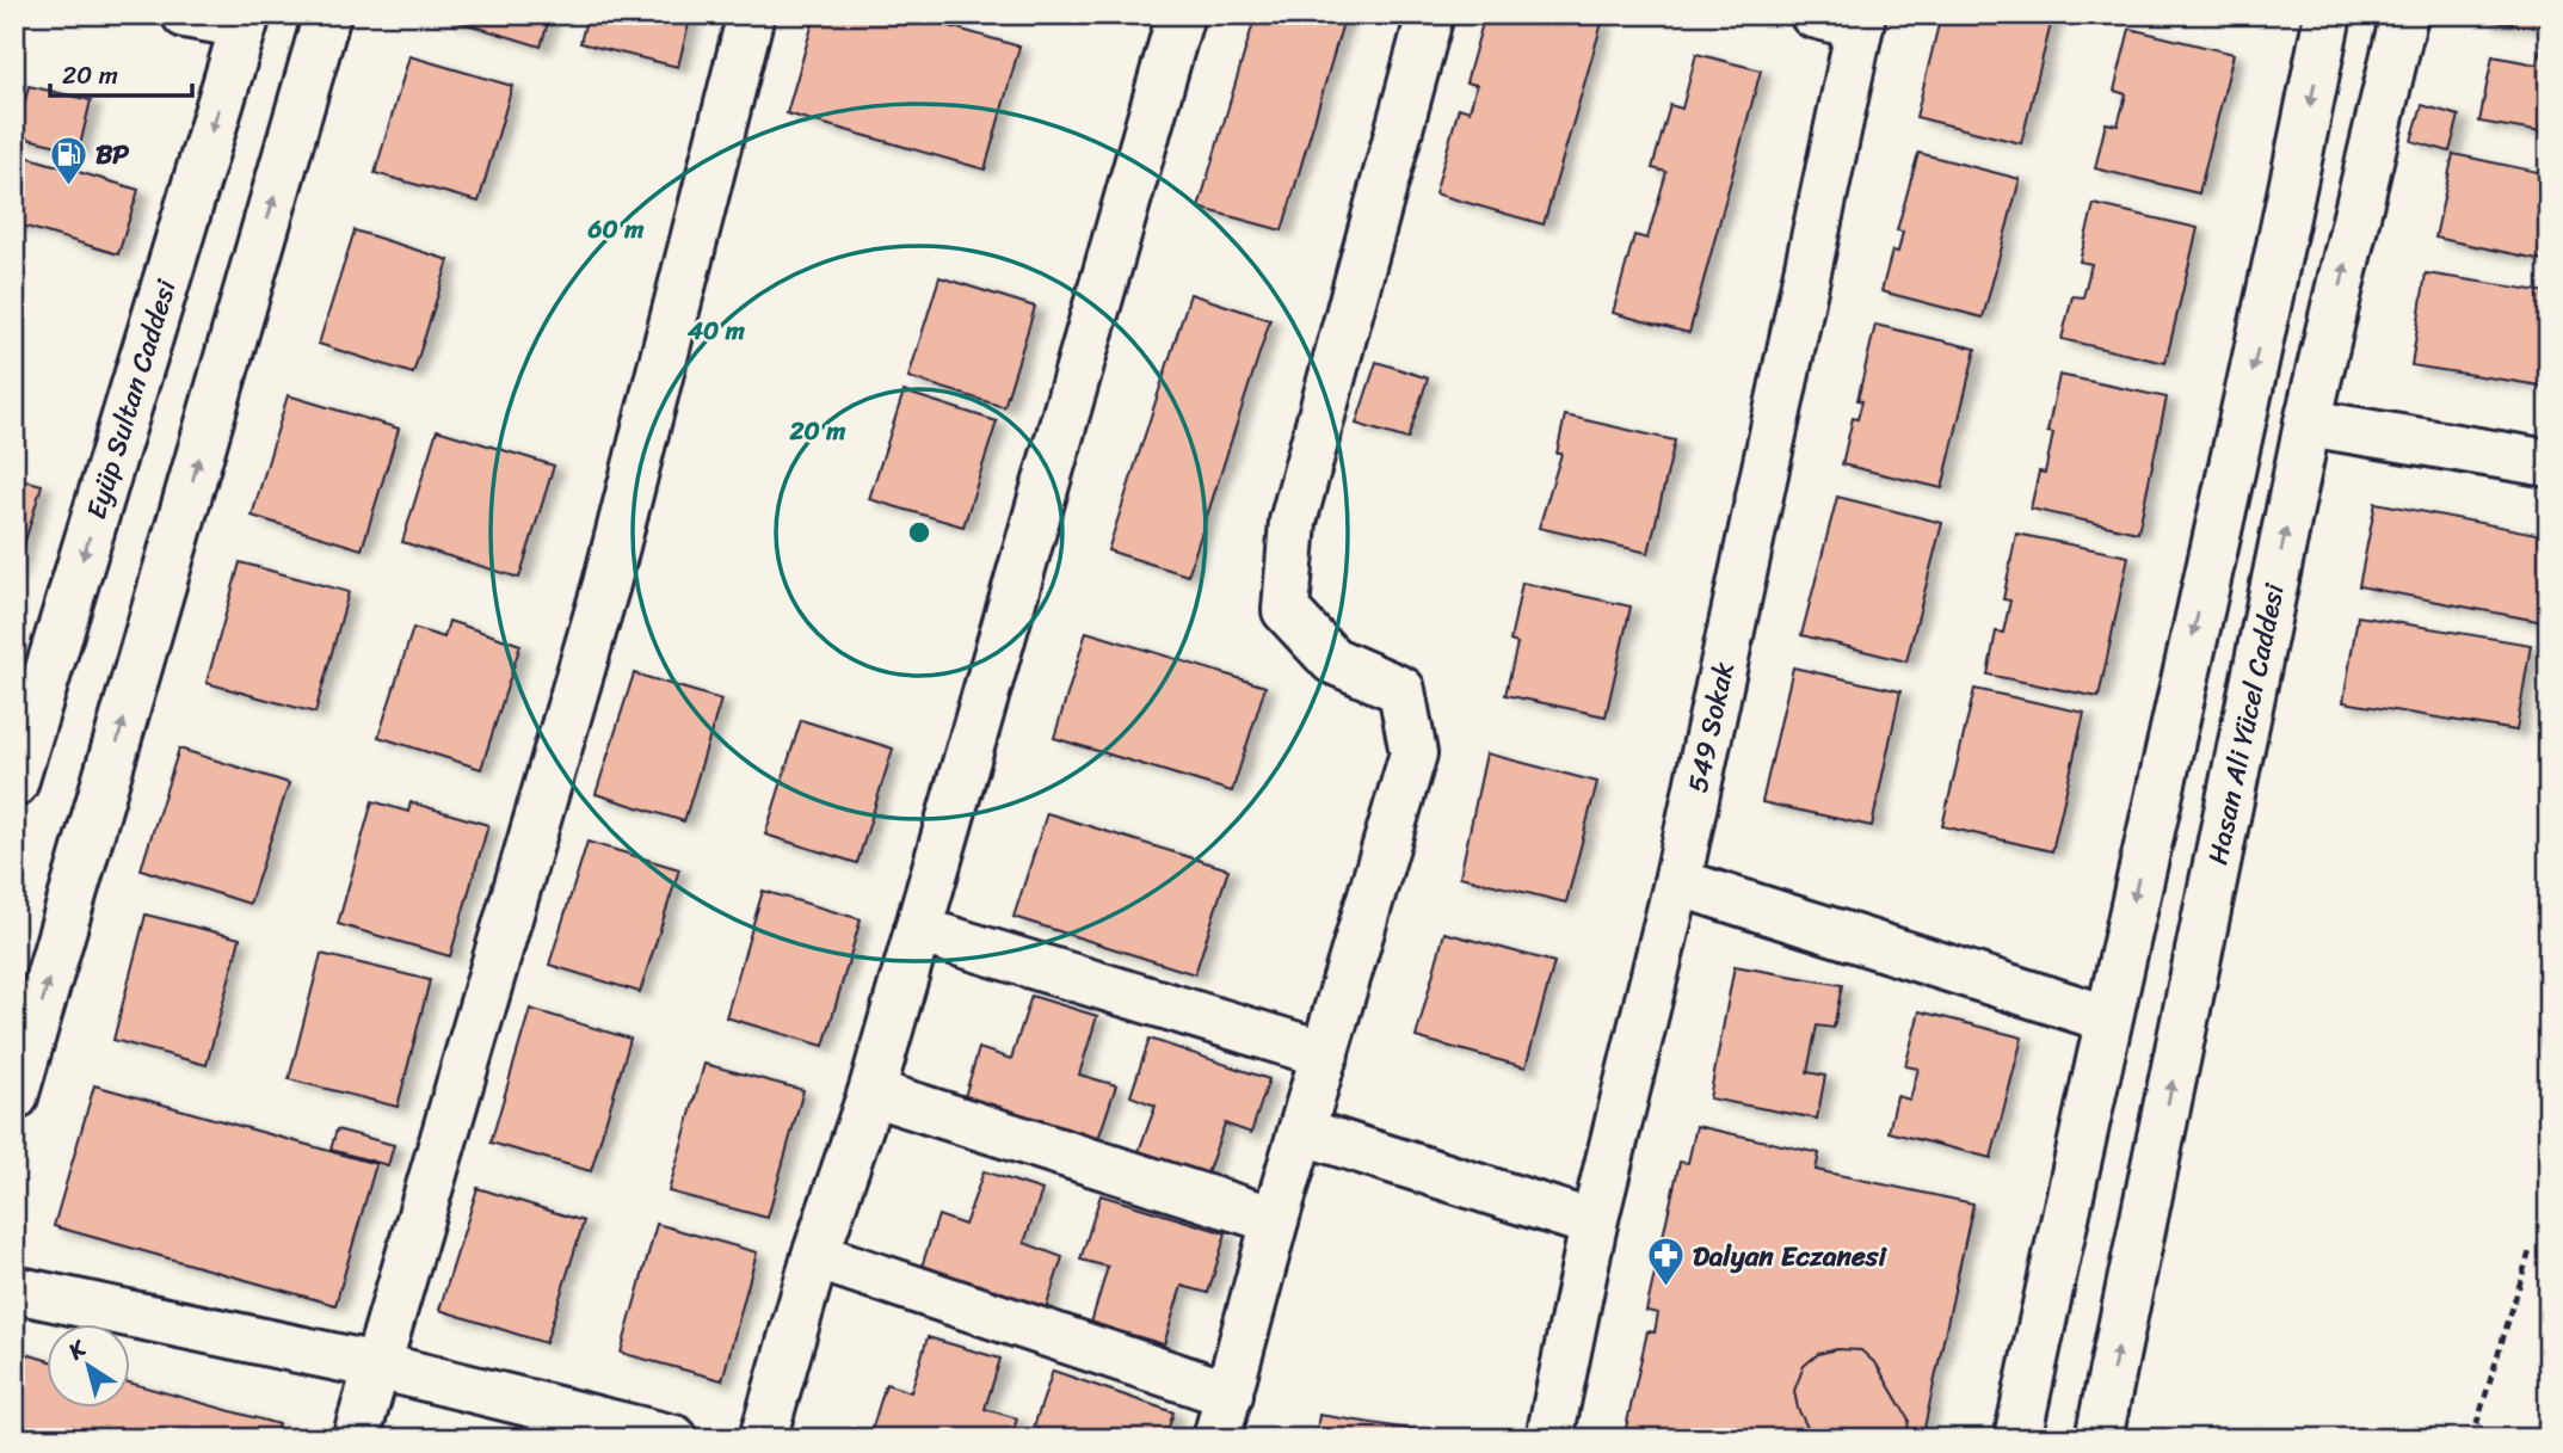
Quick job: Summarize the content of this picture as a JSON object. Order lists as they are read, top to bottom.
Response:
{
  "streets": {
    "street": ["Eyüp Sultan Caddesi", "Hasan Ali Yücel Caddesi", "549 Sokak"]
  },
  "places": {
    "fuel station": ["BP"],
    "pharmacy": ["Dalyan Eczanesi"]
  },
  "scale_bar": "20 m",
  "north": "top left",
  "rings": ["60 m", "40 m", "20 m"]
}
